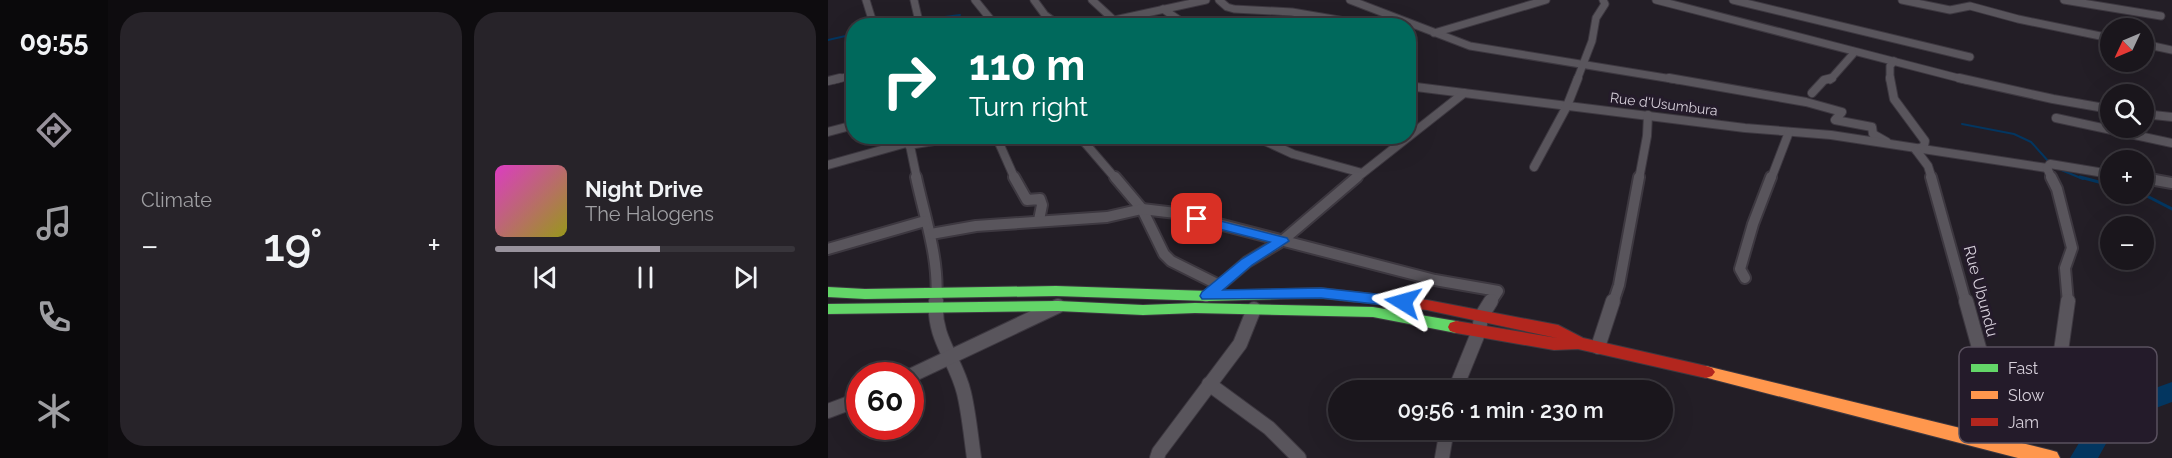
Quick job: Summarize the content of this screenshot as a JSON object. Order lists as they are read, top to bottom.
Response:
{
  "streets": {
    "street": ["Rue d'Usumbura", "Rue Ubundu"]
  },
  "crossings": [
    ["Rue d'Usumbura", "Rue Ubundu"]
  ],
  "legend": ["Fast", "Slow", "Jam"],
  "north": "bottom left",
  "page": {
    "tabs": "09:55",
    "tile": "Climate",
    "map_buttons": ["+", "−"],
    "turn": ["110 m", "Turn right"],
    "song": ["Night Drive", "The Halogens"],
    "heat": ["−", "19°", "+"],
    "limit": "60",
    "trip": "09:56 · 1 min · 230 m"
  }
}
